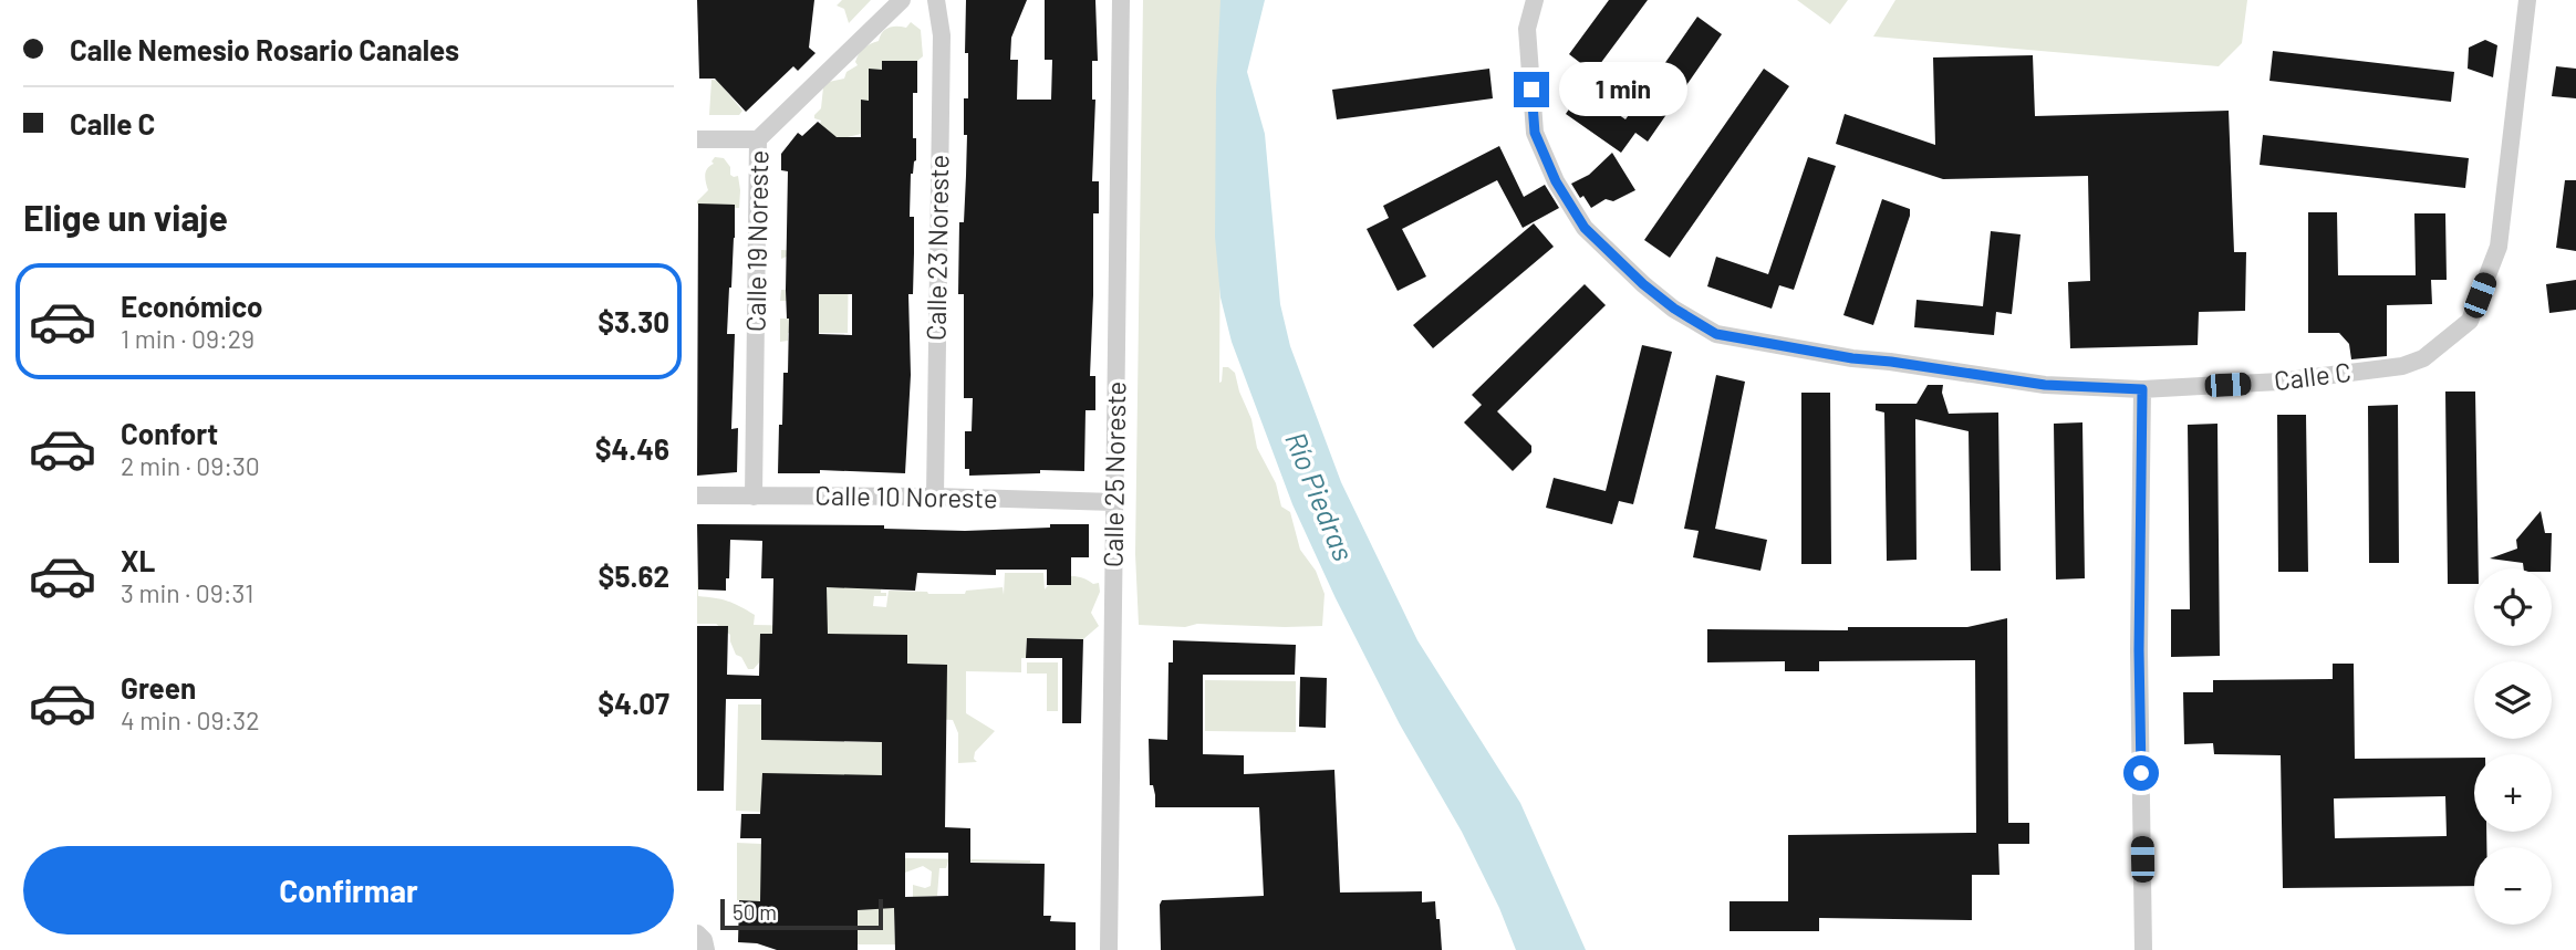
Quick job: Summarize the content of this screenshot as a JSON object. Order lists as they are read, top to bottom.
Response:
{
  "streets": {
    "street": [
      "Calle 19 Noreste",
      "Calle 23 Noreste",
      "Calle C",
      "Calle 25 Noreste",
      "Calle 10 Noreste"
    ]
  },
  "crossings": [
    ["Calle 19 Noreste", "Calle 10 Noreste"],
    ["Calle 23 Noreste", "Calle 10 Noreste"],
    ["Calle 25 Noreste", "Calle 10 Noreste"]
  ],
  "water": ["Río Piedras"],
  "scale_bar": "50 m",
  "page": {
    "banner": ["Calle Nemesio Rosario Canales", "Calle C"],
    "bubble": "1 min",
    "heading": "Elige un viaje",
    "list": [
      {
        "name": "Económico",
        "note": "1 min · 09:29",
        "value": "$3.30"
      },
      {
        "name": "Confort",
        "note": "2 min · 09:30",
        "value": "$4.46"
      },
      {
        "name": "XL",
        "note": "3 min · 09:31",
        "value": "$5.62"
      },
      {
        "name": "Green",
        "note": "4 min · 09:32",
        "value": "$4.07"
      }
    ],
    "map_buttons": ["+", "−"],
    "buttons": "Confirmar",
    "scale": "50 m"
  }
}
